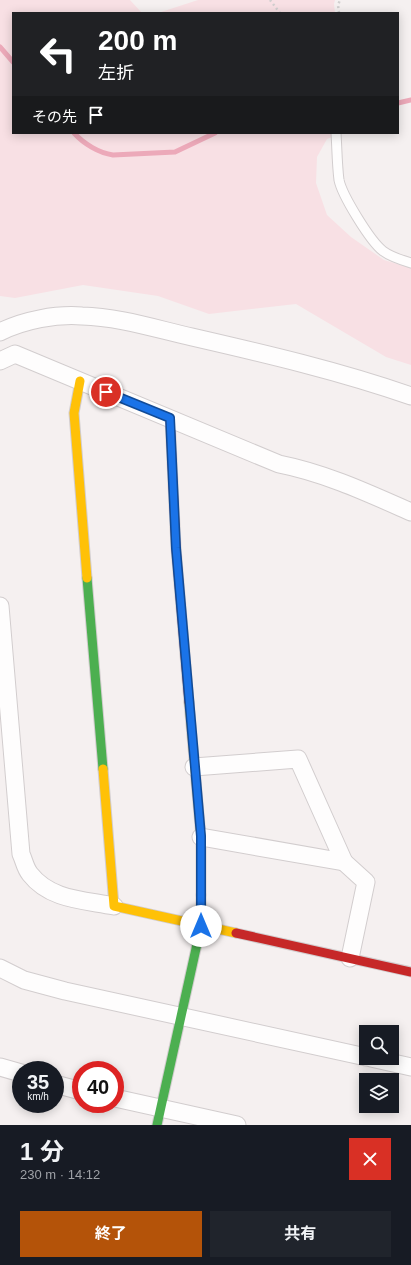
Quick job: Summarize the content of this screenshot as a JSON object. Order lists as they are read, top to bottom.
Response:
{
  "page": {
    "turn": ["200 m", "左折"],
    "then": "その先",
    "speed": "35 km/h",
    "limit": "40",
    "heading": ["1 分", "230 m · 14:12"],
    "buttons": ["終了", "共有"]
  }
}
